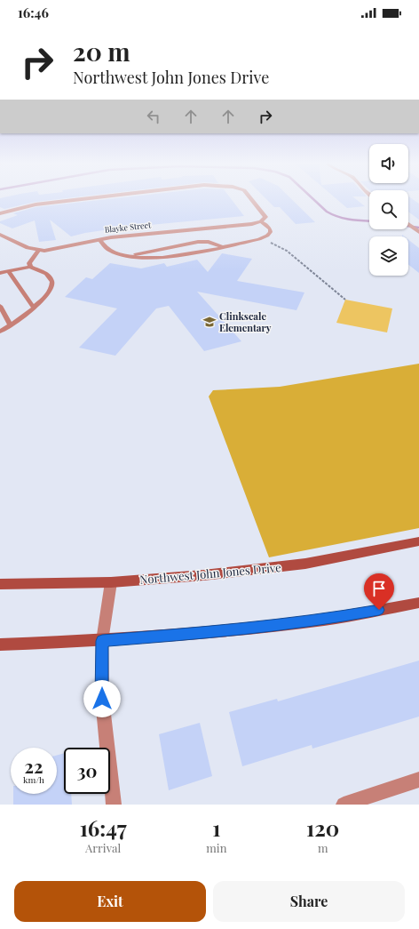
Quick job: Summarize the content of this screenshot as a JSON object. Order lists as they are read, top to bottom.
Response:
{
  "streets": {
    "main road": ["Northwest John Jones Drive"],
    "street": ["Blayke Street"]
  },
  "places": {
    "school or university": ["Clinkscale Elementary"]
  },
  "page": {
    "status": "16:46",
    "turn": ["20 m", "Northwest John Jones Drive"],
    "speed": "22 km/h",
    "limit": "30",
    "eta": [
      "16:47",
      "Arrival",
      "1",
      "min",
      "120",
      "m"
    ],
    "buttons": ["Exit", "Share"]
  }
}
